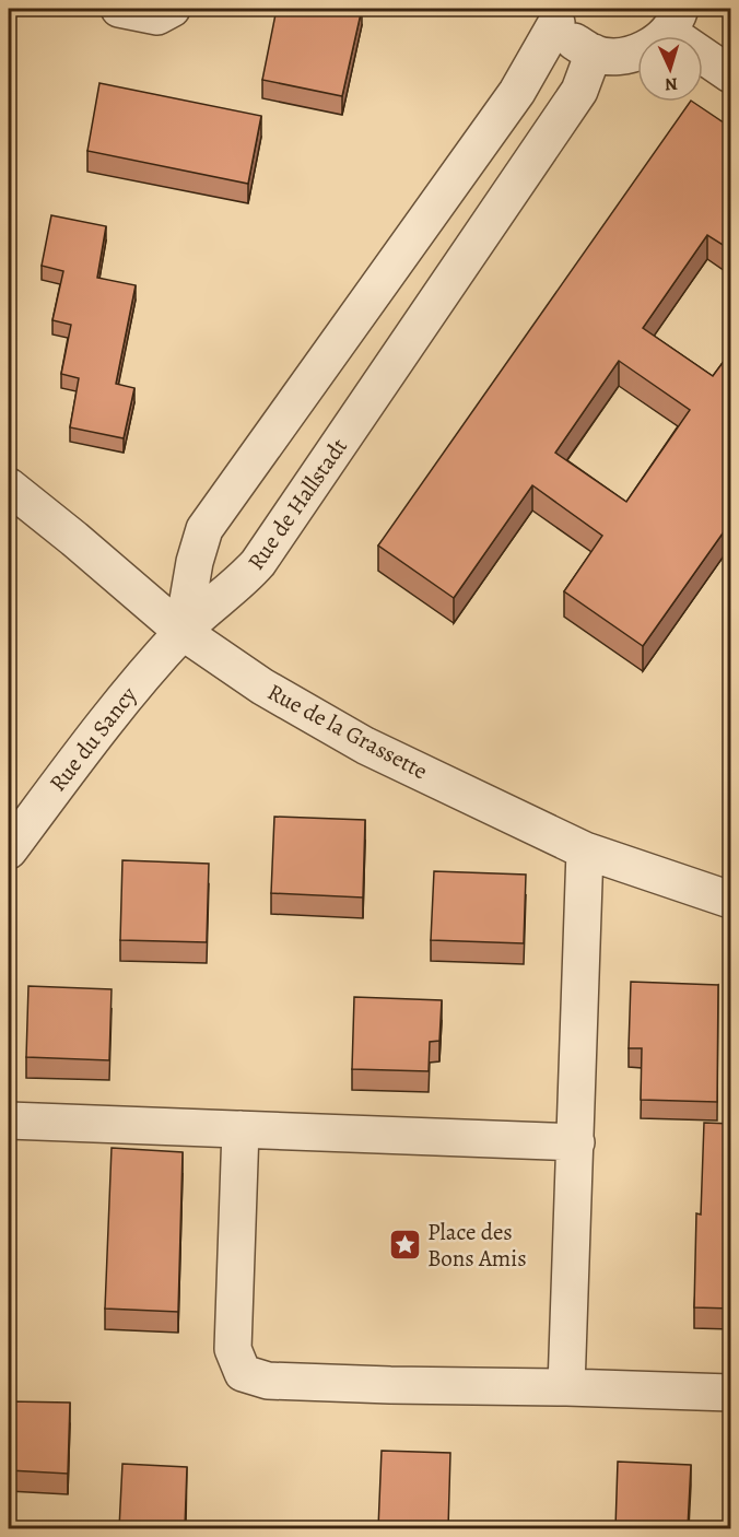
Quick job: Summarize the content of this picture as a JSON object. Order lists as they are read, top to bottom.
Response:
{
  "streets": {
    "street": ["Rue de Hallstadt", "Rue de la Grassette", "Rue du Sancy"]
  },
  "crossings": [
    ["Rue de Hallstadt", "Rue de la Grassette"],
    ["Rue de Hallstadt", "Rue du Sancy"],
    ["Rue de la Grassette", "Rue du Sancy"]
  ],
  "places": {
    "place": ["Place des Bons Amis"]
  },
  "north": "bottom"
}
